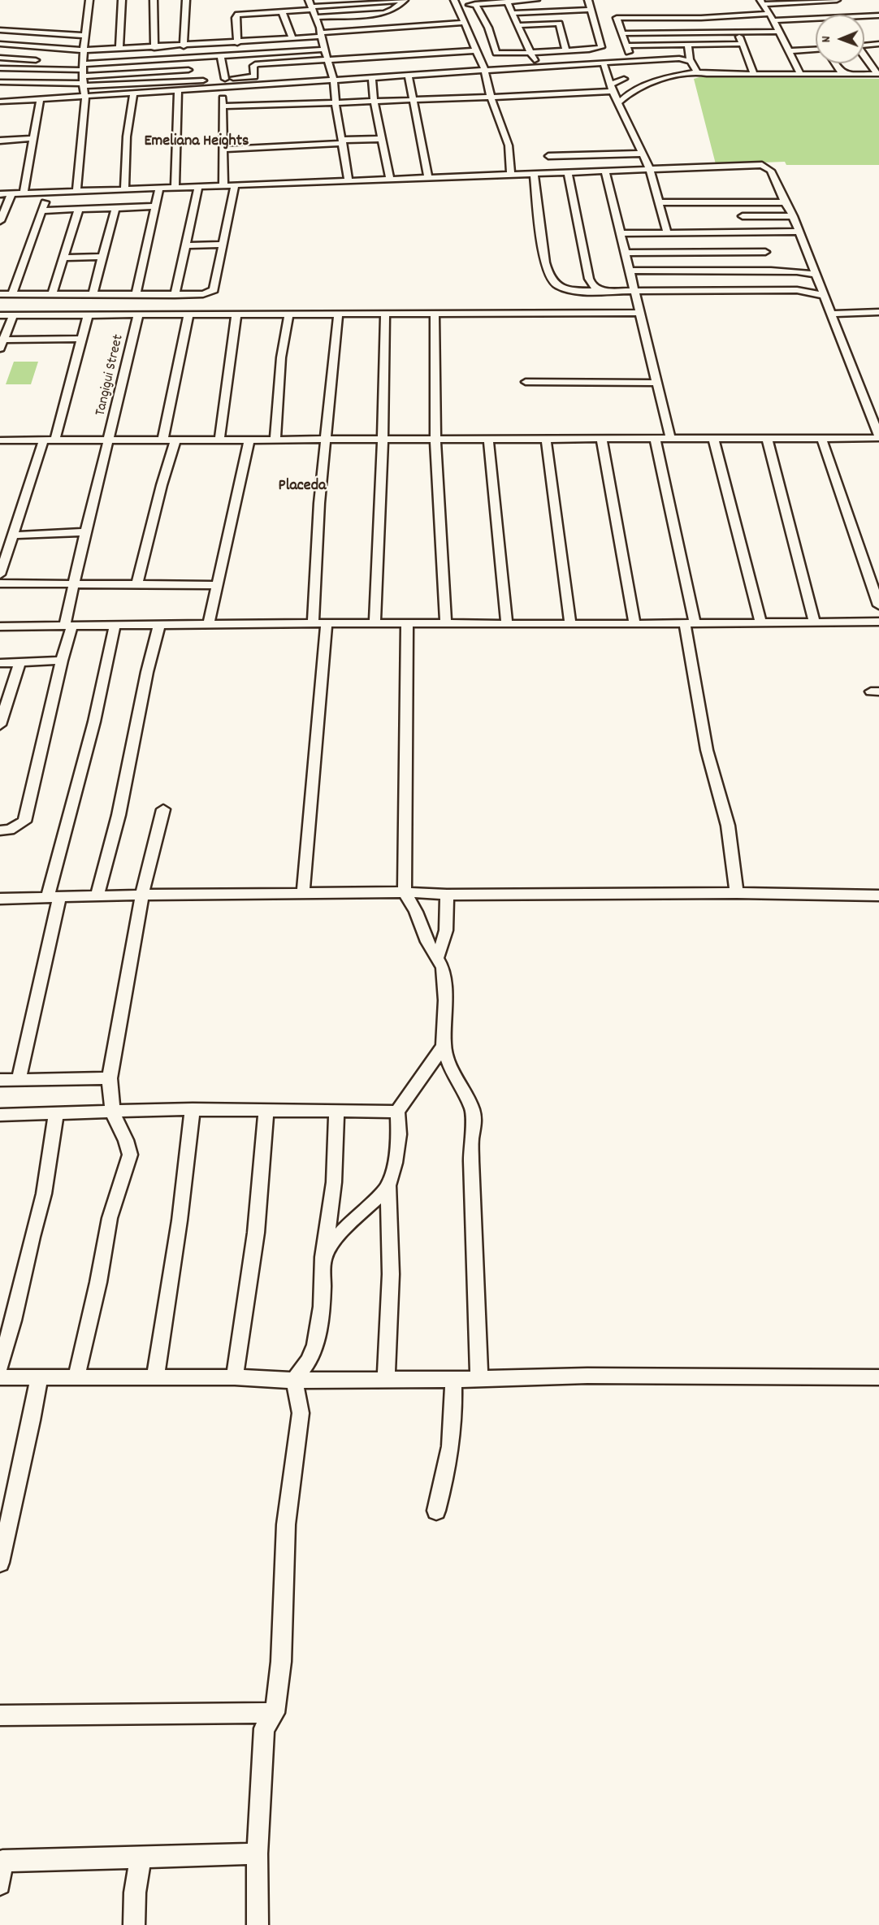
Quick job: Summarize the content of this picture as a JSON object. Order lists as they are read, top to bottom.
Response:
{
  "streets": {
    "street": ["Tangigui Street"]
  },
  "districts": ["Emeliana Heights", "Placeda"],
  "north": "left"
}
